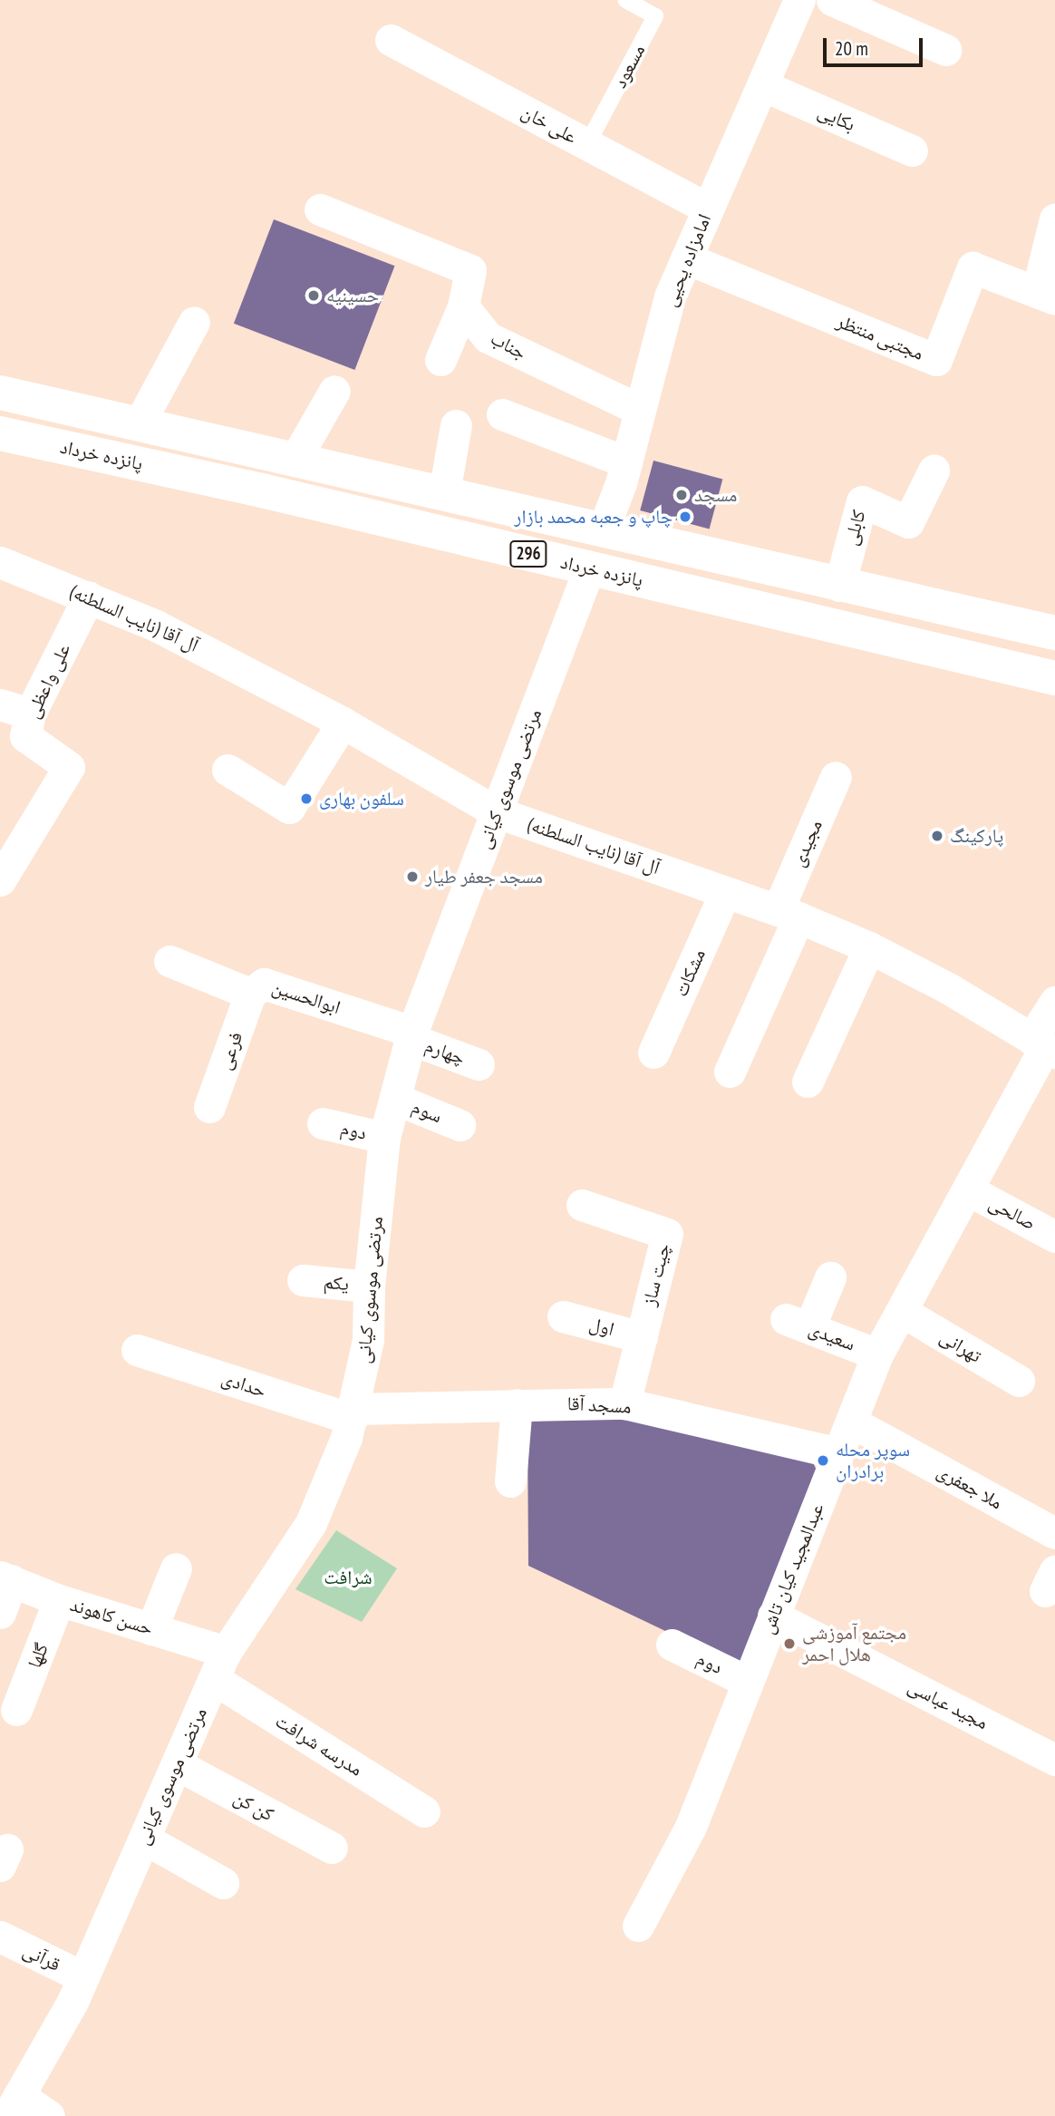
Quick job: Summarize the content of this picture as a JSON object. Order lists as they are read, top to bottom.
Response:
{
  "streets": {
    "main road": ["پانزده خرداد", "296"],
    "street": [
      "بکایی",
      "علی خان",
      "امامزاده یحیی",
      "مجتبی منتظر",
      "جناب",
      "کابلی",
      "آل آقا (نایب السلطنه)",
      "علی واعظی",
      "مرتضی موسوی کیانی",
      "مجیدی",
      "مشکات",
      "ابوالحسین",
      "فرعی",
      "چهارم",
      "سوم",
      "دوم",
      "صالحی",
      "چیت ساز",
      "یکم",
      "اول",
      "سعیدی",
      "تهرانی",
      "حدادی",
      "مسجد آقا",
      "ملا جعفری",
      "عبدالمجید کیان تاش",
      "حسن کاهوند",
      "گلها",
      "مجید عباسی",
      "مدرسه شرافت",
      "کن کن",
      "قرآنی"
    ],
    "lane": ["مسعود"]
  },
  "crossings": [
    ["مسعود", "علی خان"],
    ["بکایی", "امامزاده یحیی"],
    ["علی خان", "امامزاده یحیی"],
    ["امامزاده یحیی", "مجتبی منتظر"],
    ["امامزاده یحیی", "جناب"],
    ["امامزاده یحیی", "پانزده خرداد"],
    ["پانزده خرداد", "کابلی"],
    ["پانزده خرداد", "مرتضی موسوی کیانی"],
    ["آل آقا (نایب السلطنه)", "علی واعظی"],
    ["آل آقا (نایب السلطنه)", "مرتضی موسوی کیانی"],
    ["آل آقا (نایب السلطنه)", "مجیدی"],
    ["آل آقا (نایب السلطنه)", "مشکات"],
    ["آل آقا (نایب السلطنه)", "عبدالمجید کیان تاش"],
    ["مرتضی موسوی کیانی", "ابوالحسین"],
    ["مرتضی موسوی کیانی", "چهارم"],
    ["مرتضی موسوی کیانی", "سوم"],
    ["مرتضی موسوی کیانی", "دوم"],
    ["مرتضی موسوی کیانی", "یکم"],
    ["مرتضی موسوی کیانی", "حدادی"],
    ["مرتضی موسوی کیانی", "مسجد آقا"],
    ["مرتضی موسوی کیانی", "حسن کاهوند"],
    ["مرتضی موسوی کیانی", "مدرسه شرافت"],
    ["مرتضی موسوی کیانی", "کن کن"],
    ["مرتضی موسوی کیانی", "قرآنی"],
    ["ابوالحسین", "فرعی"],
    ["ابوالحسین", "چهارم"],
    ["دوم", "عبدالمجید کیان تاش"],
    ["صالحی", "عبدالمجید کیان تاش"],
    ["چیت ساز", "اول"],
    ["چیت ساز", "مسجد آقا"],
    ["سعیدی", "عبدالمجید کیان تاش"],
    ["تهرانی", "عبدالمجید کیان تاش"],
    ["حدادی", "مسجد آقا"],
    ["مسجد آقا", "عبدالمجید کیان تاش"],
    ["ملا جعفری", "عبدالمجید کیان تاش"],
    ["عبدالمجید کیان تاش", "مجید عباسی"],
    ["حسن کاهوند", "گلها"],
    ["حسن کاهوند", "مدرسه شرافت"]
  ],
  "parks": ["شرافت"],
  "places": [
    "حسینیه",
    "مسجد",
    "چاپ و جعبه محمد بازار",
    "سلفون بهاری",
    "پارکینگ",
    "مسجد جعفر طیار",
    "سوپر محله برادران",
    "مجتمع آموزشی هلال احمر"
  ],
  "scale_bar": "20 m"
}
